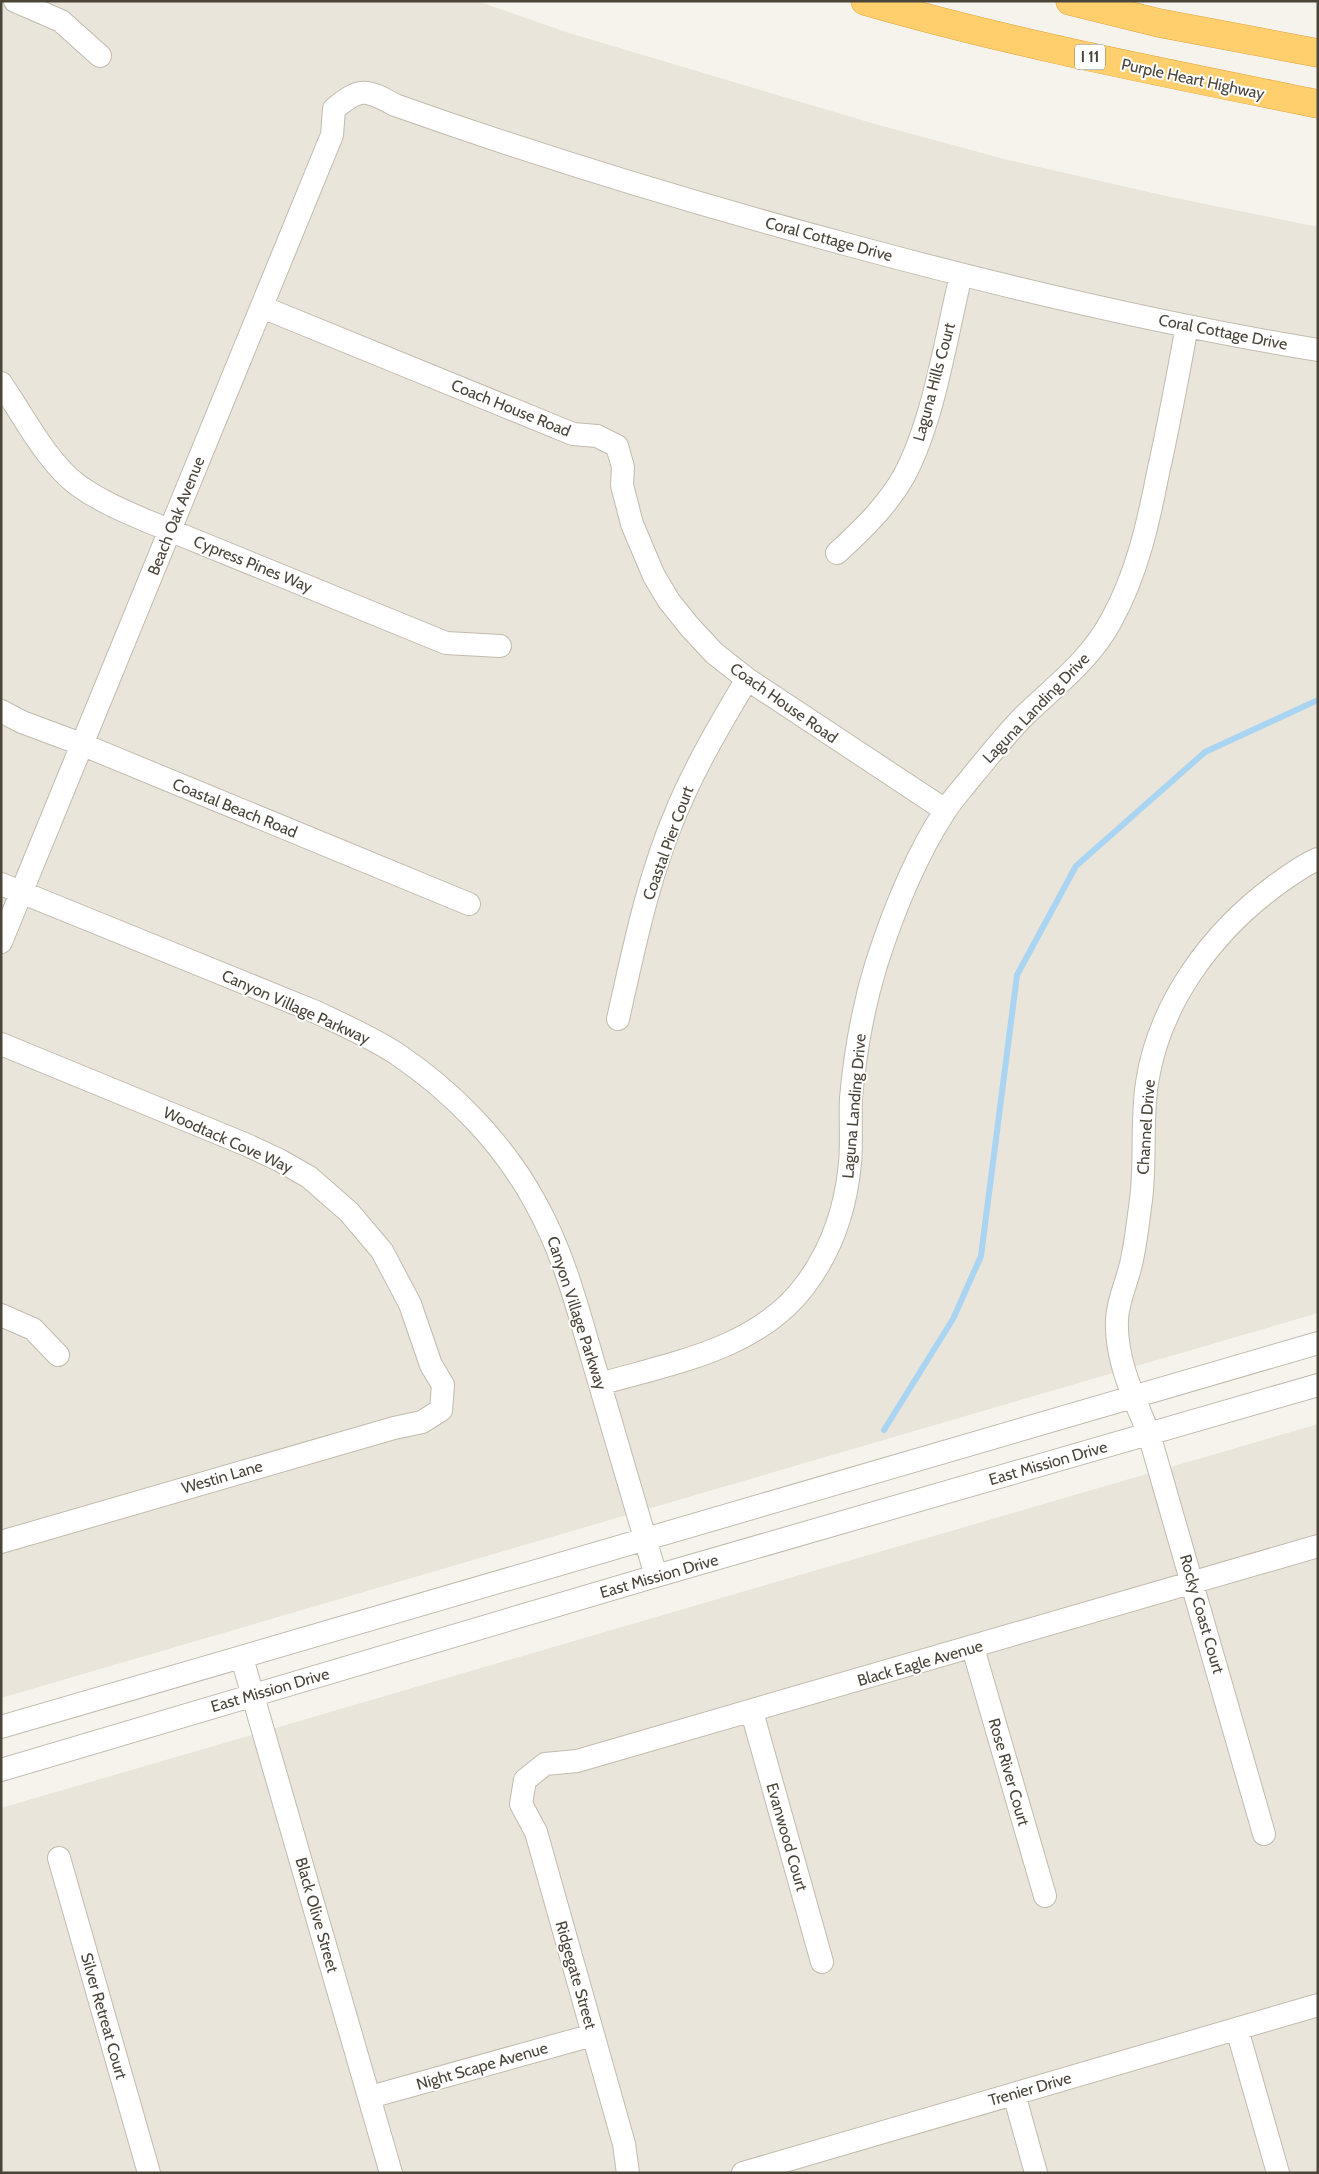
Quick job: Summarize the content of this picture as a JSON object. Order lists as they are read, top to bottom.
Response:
{
  "streets": {
    "highway": ["I 11", "Purple Heart Highway"],
    "street": [
      "Coral Cottage Drive",
      "Laguna Hills Court",
      "Coach House Road",
      "Beach Oak Avenue",
      "Cypress Pines Way",
      "Laguna Landing Drive",
      "Coastal Beach Road",
      "Coastal Pier Court",
      "Canyon Village Parkway",
      "Channel Drive",
      "Woodtack Cove Way",
      "East Mission Drive",
      "Westin Lane",
      "Rocky Coast Court",
      "Black Eagle Avenue",
      "Rose River Court",
      "Evanwood Court",
      "Black Olive Street",
      "Ridgegate Street",
      "Silver Retreat Court",
      "Night Scape Avenue",
      "Trenier Drive"
    ]
  },
  "crossings": [
    ["Coral Cottage Drive", "Laguna Hills Court"],
    ["Coral Cottage Drive", "Beach Oak Avenue"],
    ["Coral Cottage Drive", "Laguna Landing Drive"],
    ["Coach House Road", "Beach Oak Avenue"],
    ["Coach House Road", "Laguna Landing Drive"],
    ["Coach House Road", "Coastal Pier Court"],
    ["Beach Oak Avenue", "Cypress Pines Way"],
    ["Beach Oak Avenue", "Coastal Beach Road"],
    ["Beach Oak Avenue", "Canyon Village Parkway"],
    ["Laguna Landing Drive", "Canyon Village Parkway"],
    ["Canyon Village Parkway", "East Mission Drive"],
    ["Channel Drive", "Rocky Coast Court"],
    ["Woodtack Cove Way", "Westin Lane"],
    ["East Mission Drive", "Rocky Coast Court"],
    ["East Mission Drive", "Black Olive Street"],
    ["Rocky Coast Court", "Black Eagle Avenue"],
    ["Black Eagle Avenue", "Rose River Court"],
    ["Black Eagle Avenue", "Evanwood Court"],
    ["Black Eagle Avenue", "Ridgegate Street"],
    ["Black Olive Street", "Night Scape Avenue"],
    ["Ridgegate Street", "Night Scape Avenue"]
  ]
}
